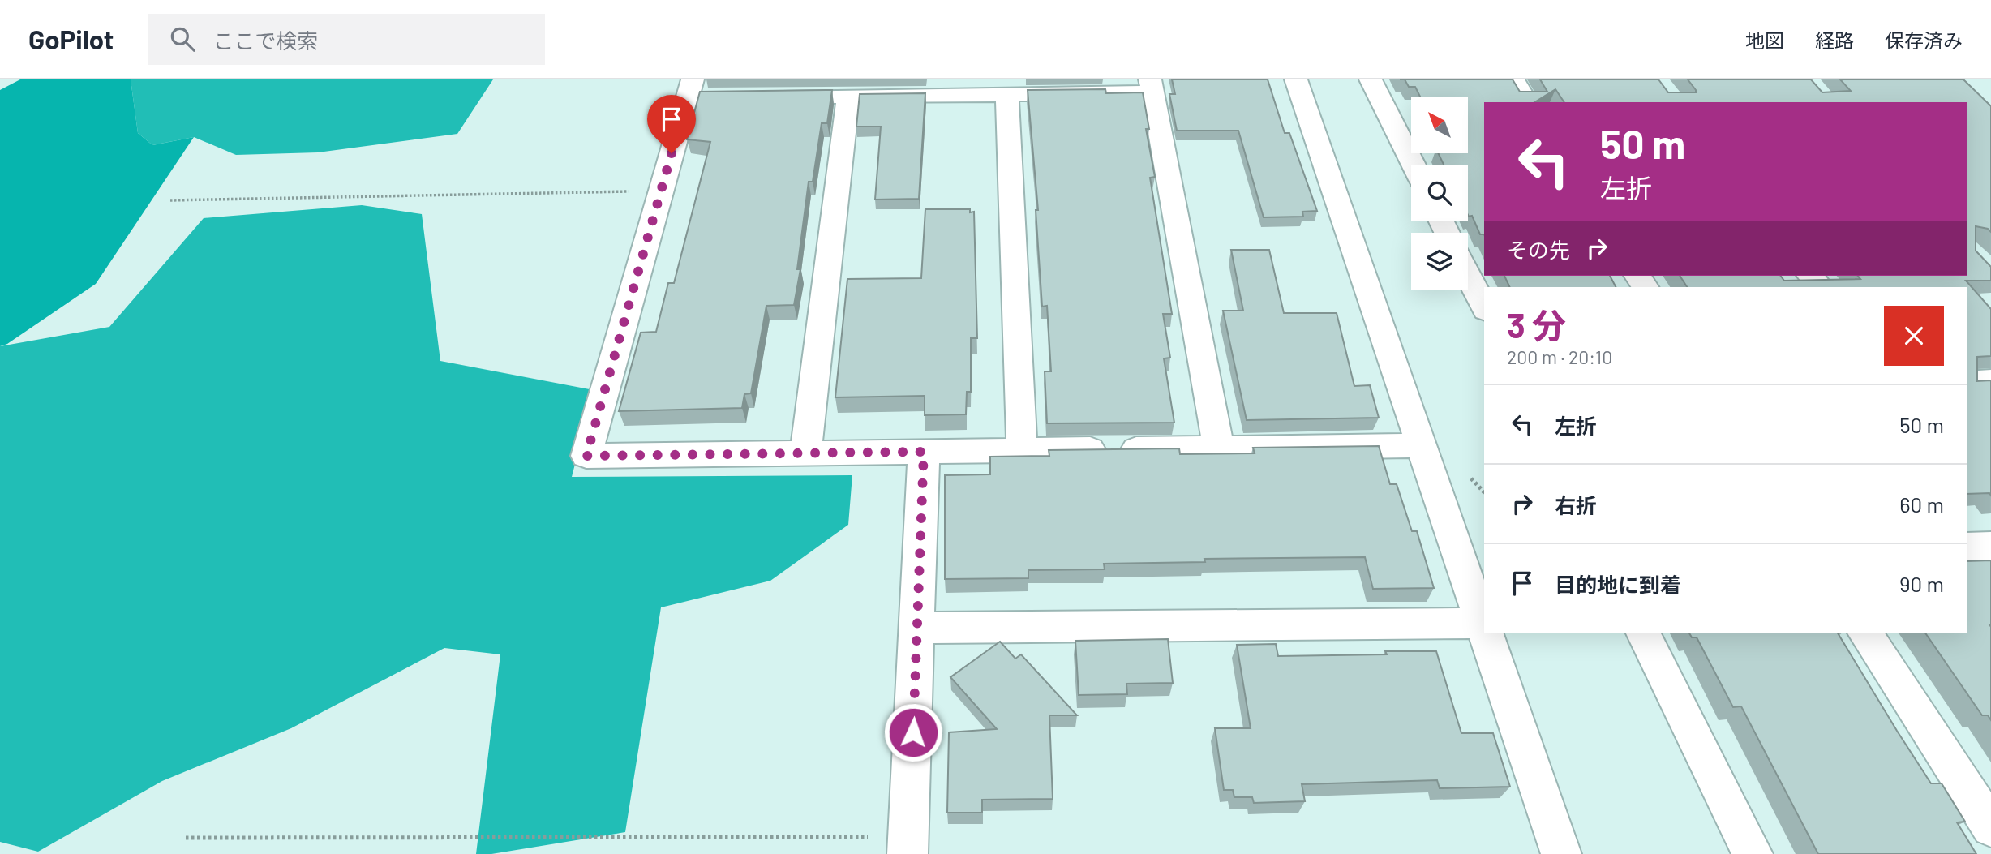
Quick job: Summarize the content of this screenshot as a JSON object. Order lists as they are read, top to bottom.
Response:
{
  "north": "top left",
  "page": {
    "header": "GoPilot",
    "search": "ここで検索",
    "nav": ["地図", "経路", "保存済み"],
    "turn": ["50 m", "左折"],
    "then": "その先",
    "heading": ["3 分", "200 m · 20:10"],
    "list": [
      {
        "name": "左折",
        "value": "50 m"
      },
      {
        "name": "右折",
        "value": "60 m"
      },
      {
        "name": "目的地に到着",
        "value": "90 m"
      }
    ]
  }
}
